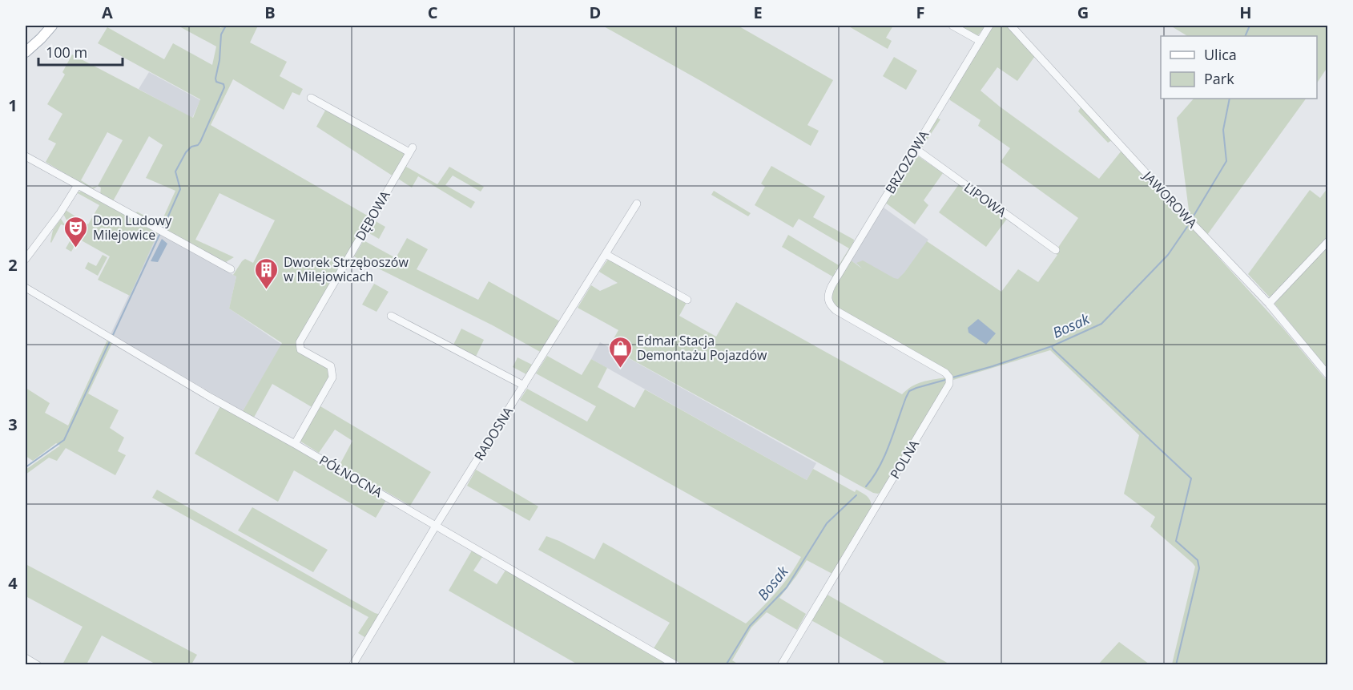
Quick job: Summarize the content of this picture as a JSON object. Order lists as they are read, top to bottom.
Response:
{
  "streets": {
    "street": [
      "BRZOZOWA",
      "LIPOWA",
      "JAWOROWA",
      "DĘBOWA",
      "RADOSNA",
      "POLNA",
      "PÓŁNOCNA"
    ]
  },
  "crossings": [
    ["BRZOZOWA", "LIPOWA"],
    ["BRZOZOWA", "POLNA"],
    ["DĘBOWA", "PÓŁNOCNA"],
    ["RADOSNA", "PÓŁNOCNA"]
  ],
  "water": ["Bosak"],
  "places": {
    "theatre": ["Dom Ludowy Milejowice"],
    "building": ["Dworek Strzęboszów w Milejowicach"],
    "shop": ["Edmar Stacja Demontażu Pojazdów"]
  },
  "legend": ["Ulica", "Park"],
  "scale_bar": "100 m",
  "grid": {
    "columns": [
      "A",
      "B",
      "C",
      "D",
      "E",
      "F",
      "G",
      "H"
    ],
    "rows": [
      "1",
      "2",
      "3",
      "4"
    ]
  }
}
